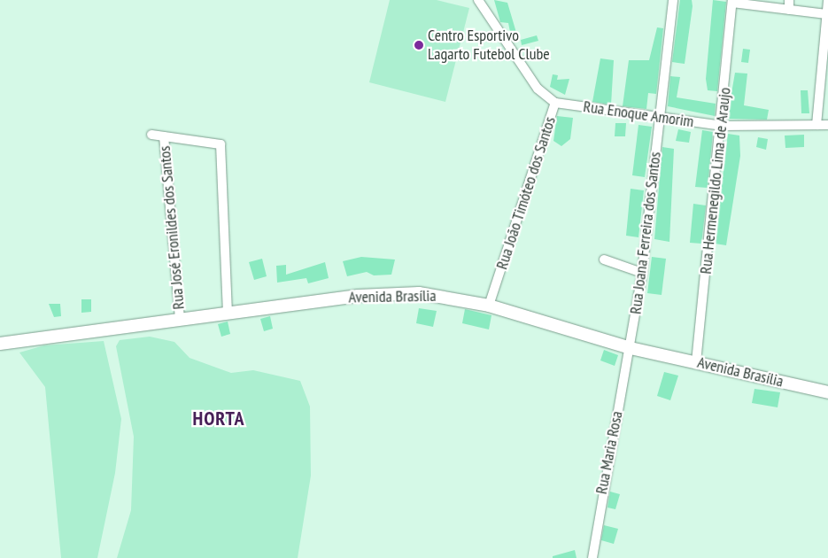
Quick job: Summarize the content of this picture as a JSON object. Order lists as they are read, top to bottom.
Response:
{
  "streets": {
    "main road": ["Avenida Brasília"],
    "street": [
      "Rua Enoque Amorim",
      "Rua Hermenegildo Lima de Araujo",
      "Rua João Timóteo dos Santos",
      "Rua José Eronildes dos Santos",
      "Rua Joana Ferreira dos Santos",
      "Rua Maria Rosa"
    ]
  },
  "crossings": [
    ["Rua Enoque Amorim", "Rua Hermenegildo Lima de Araujo"],
    ["Rua Enoque Amorim", "Rua João Timóteo dos Santos"],
    ["Rua Enoque Amorim", "Rua Joana Ferreira dos Santos"],
    ["Rua Hermenegildo Lima de Araujo", "Avenida Brasília"],
    ["Rua João Timóteo dos Santos", "Avenida Brasília"],
    ["Rua José Eronildes dos Santos", "Avenida Brasília"],
    ["Rua Joana Ferreira dos Santos", "Avenida Brasília"],
    ["Rua Joana Ferreira dos Santos", "Rua Maria Rosa"],
    ["Avenida Brasília", "Rua Maria Rosa"]
  ],
  "districts": ["HORTA"],
  "places": ["Centro Esportivo Lagarto Futebol Clube"]
}
